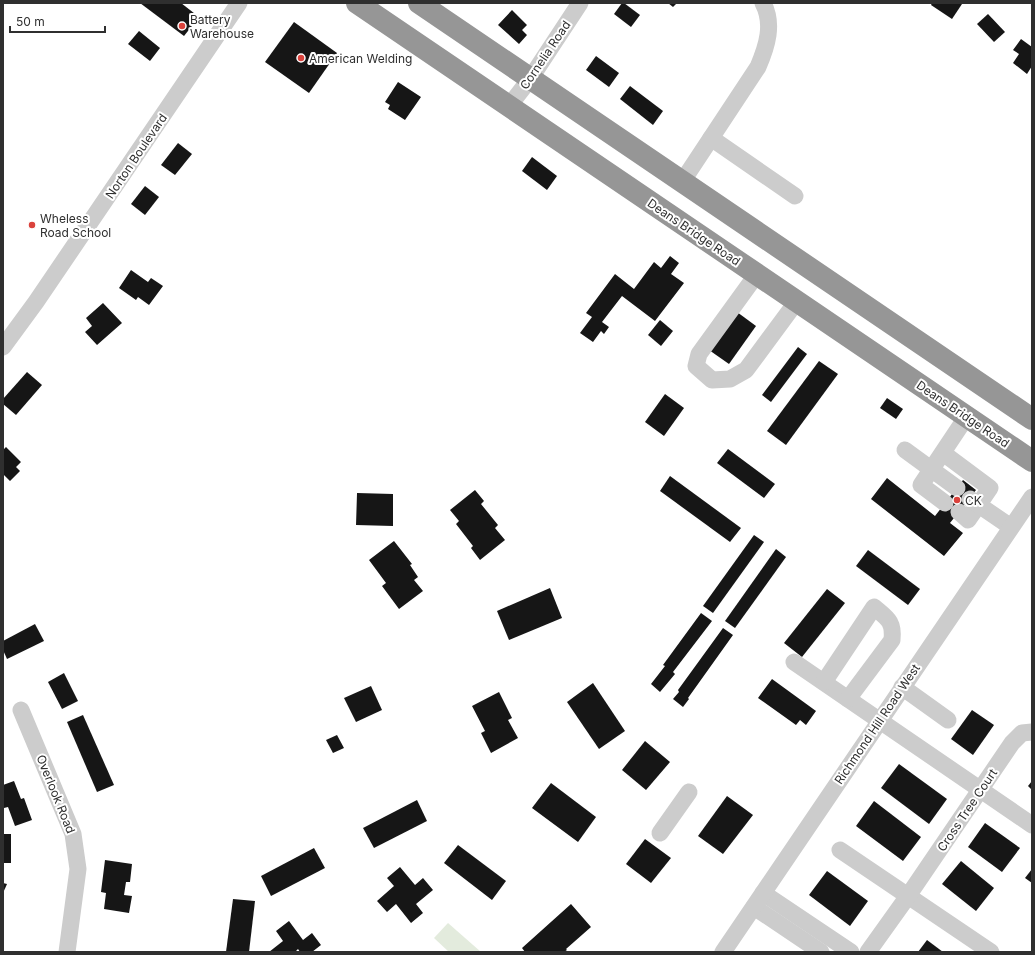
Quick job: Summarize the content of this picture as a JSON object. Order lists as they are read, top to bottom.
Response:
{
  "streets": {
    "highway": ["Deans Bridge Road"],
    "street": [
      "Cornelia Road",
      "Norton Boulevard",
      "Richmond Hill Road West",
      "Overlook Road",
      "Cross Tree Court"
    ]
  },
  "crossings": [
    ["Cornelia Road", "Deans Bridge Road"]
  ],
  "places": [
    "Battery Warehouse",
    "American Welding",
    "Wheless Road School",
    "CK"
  ],
  "scale_bar": "50 m"
}
